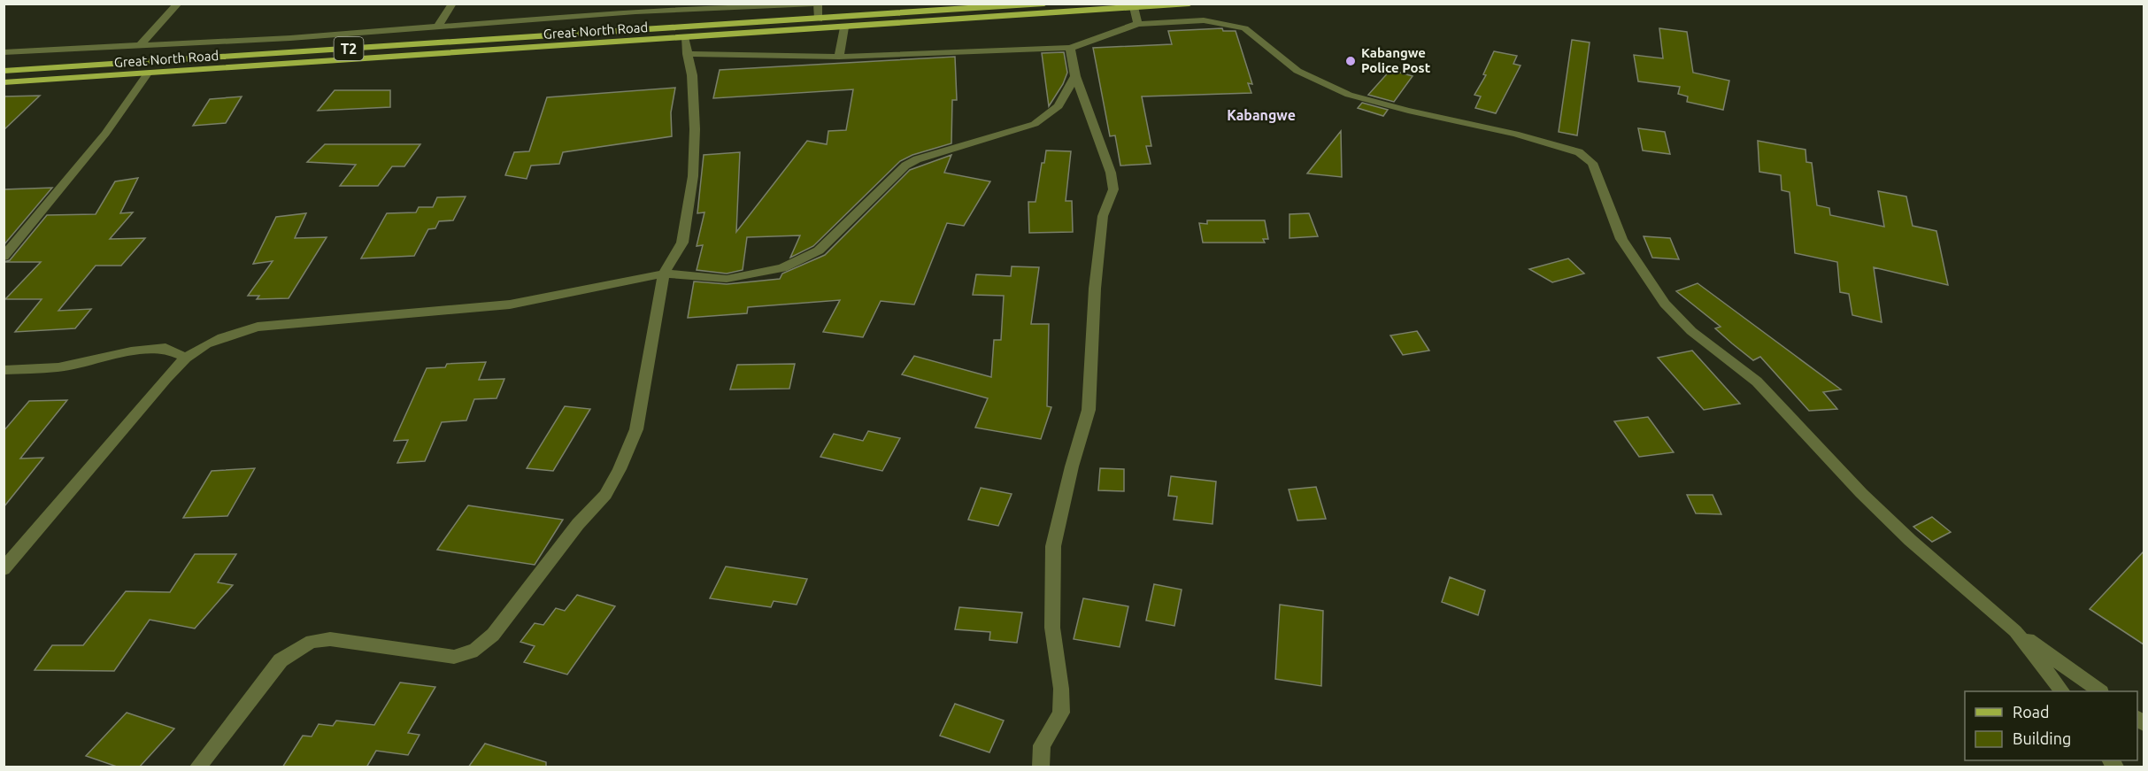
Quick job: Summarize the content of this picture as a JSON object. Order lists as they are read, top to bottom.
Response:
{
  "streets": {
    "main road": ["Great North Road", "T2"]
  },
  "districts": ["Kabangwe"],
  "places": ["Kabangwe Police Post"],
  "legend": ["Road", "Building"]
}
